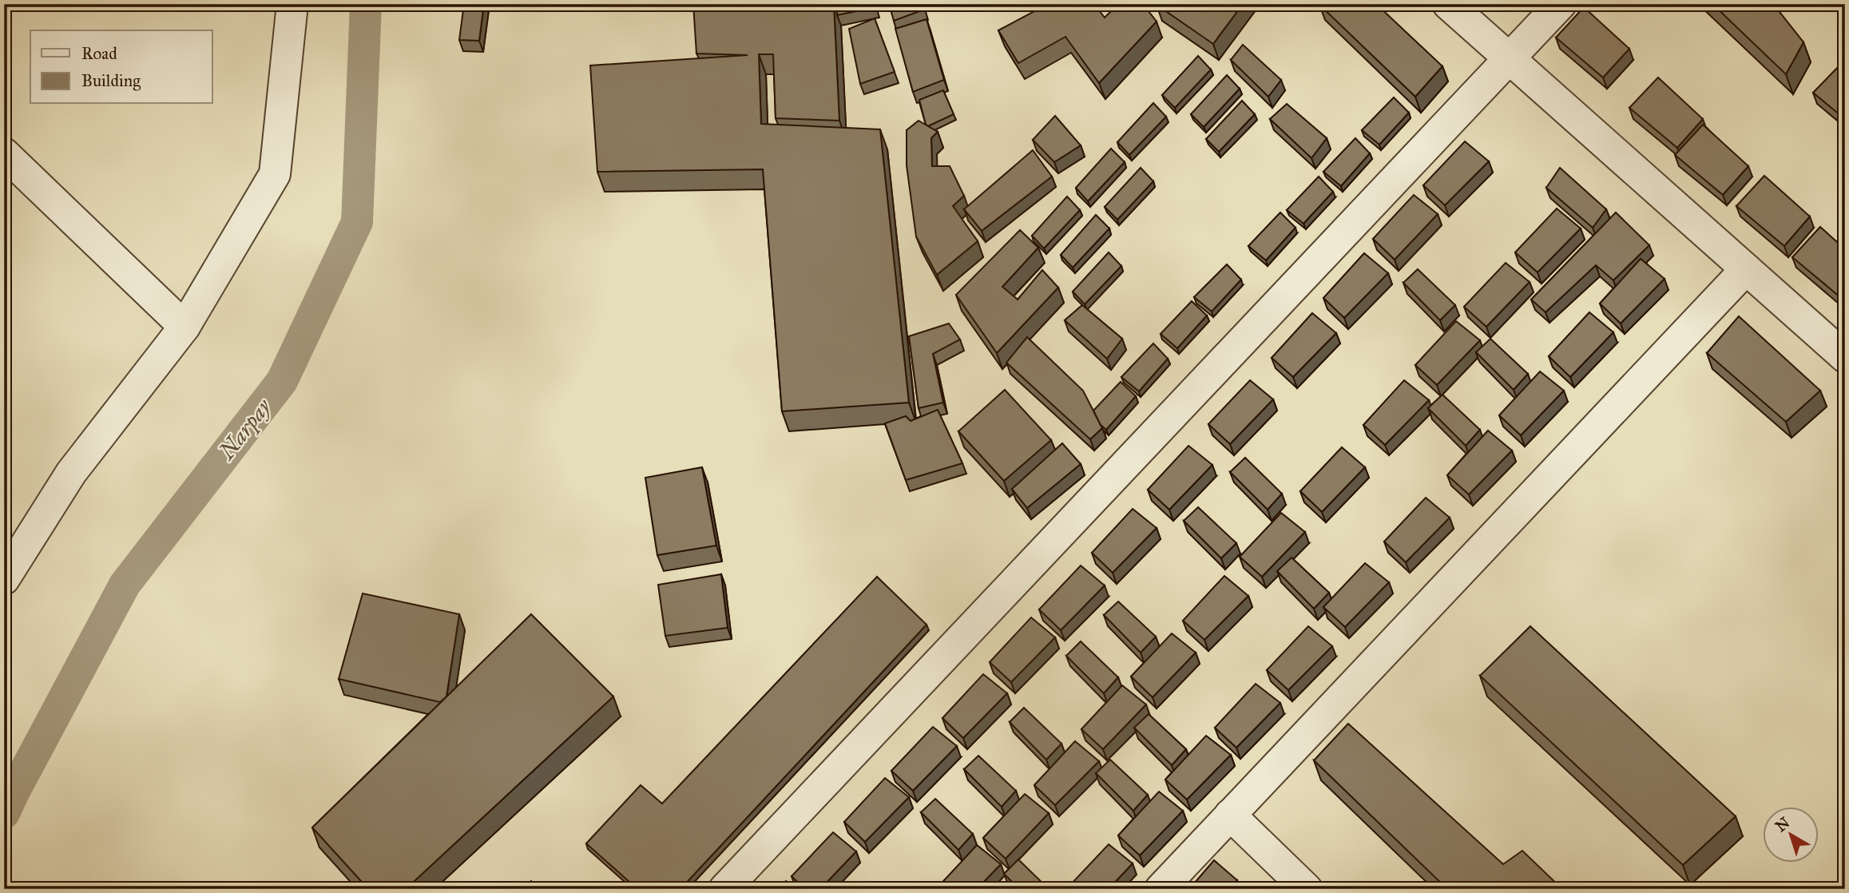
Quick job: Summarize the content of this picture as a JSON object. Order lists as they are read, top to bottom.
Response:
{
  "water": ["Narpay"],
  "legend": ["Road", "Building"],
  "north": "top left"
}
